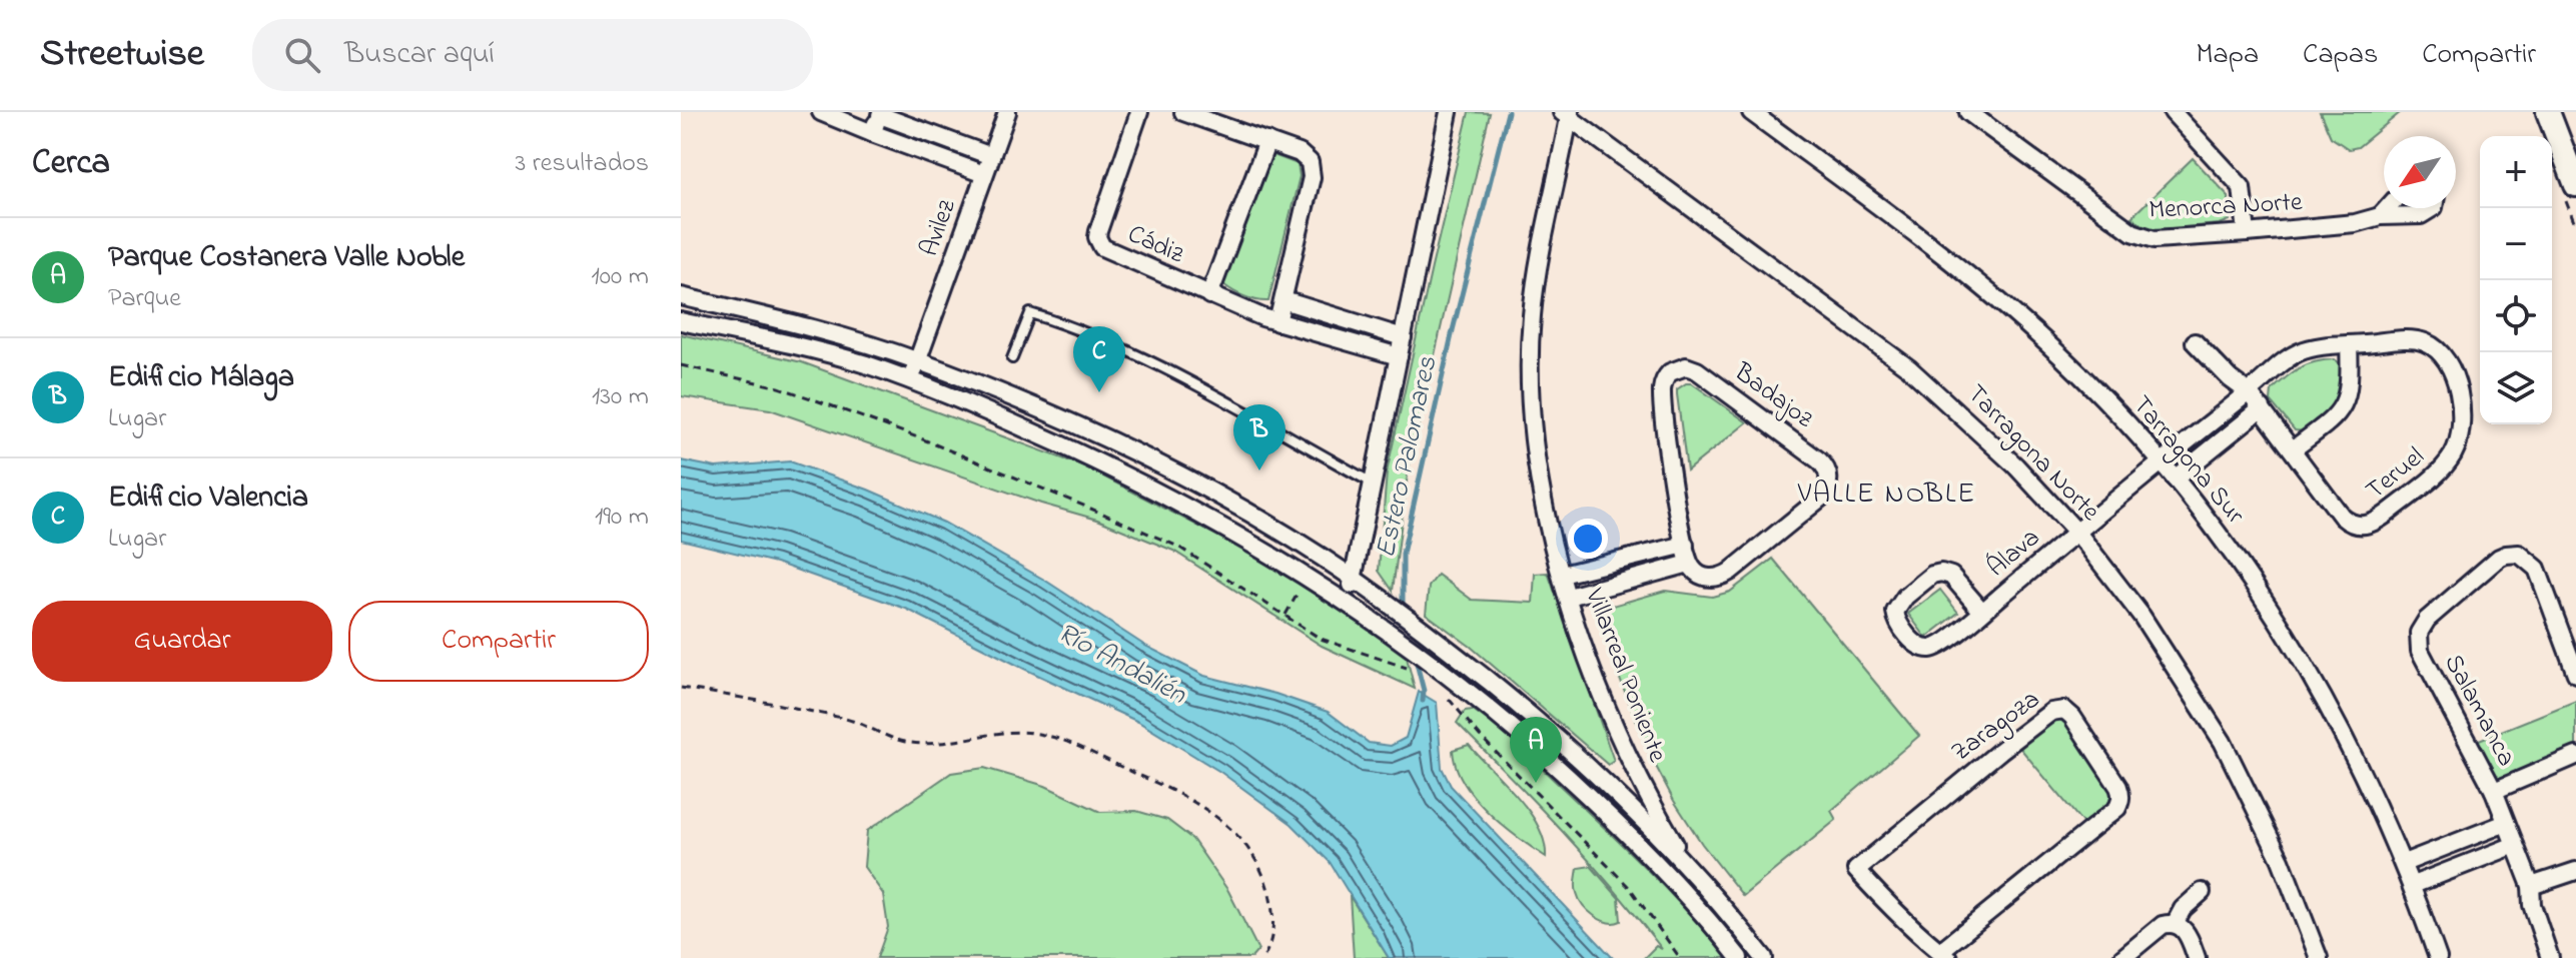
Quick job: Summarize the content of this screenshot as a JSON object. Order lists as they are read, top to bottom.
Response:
{
  "streets": {
    "street": [
      "Menorca Norte",
      "Avilez",
      "Cádiz",
      "Badajoz",
      "Tarragona Norte",
      "Tarragona Sur",
      "Teruel",
      "Álava",
      "Villarreal Poniente",
      "Salamanca",
      "Zaragoza"
    ]
  },
  "crossings": [
    ["Tarragona Norte", "Álava"],
    ["Tarragona Norte", "Villarreal Poniente"],
    ["Tarragona Sur", "Teruel"],
    ["Tarragona Sur", "Álava"],
    ["Teruel", "Álava"]
  ],
  "districts": ["VALLE NOBLE"],
  "water": ["Estero Palomares", "Río Andalién"],
  "north": "bottom left",
  "page": {
    "header": "Streetwise",
    "search": "Buscar aquí",
    "nav": ["Mapa", "Capas", "Compartir"],
    "heading": ["Cerca", "3 resultados"],
    "map_buttons": ["+", "−"],
    "list": [
      {
        "mark": "A",
        "name": "Parque Costanera Valle Noble",
        "note": "Parque",
        "value": "100 m"
      },
      {
        "mark": "B",
        "name": "Edificio Málaga",
        "note": "Lugar",
        "value": "130 m"
      },
      {
        "mark": "C",
        "name": "Edificio Valencia",
        "note": "Lugar",
        "value": "190 m"
      }
    ],
    "pins": ["C", "B", "A"],
    "buttons": ["Guardar", "Compartir"]
  }
}
